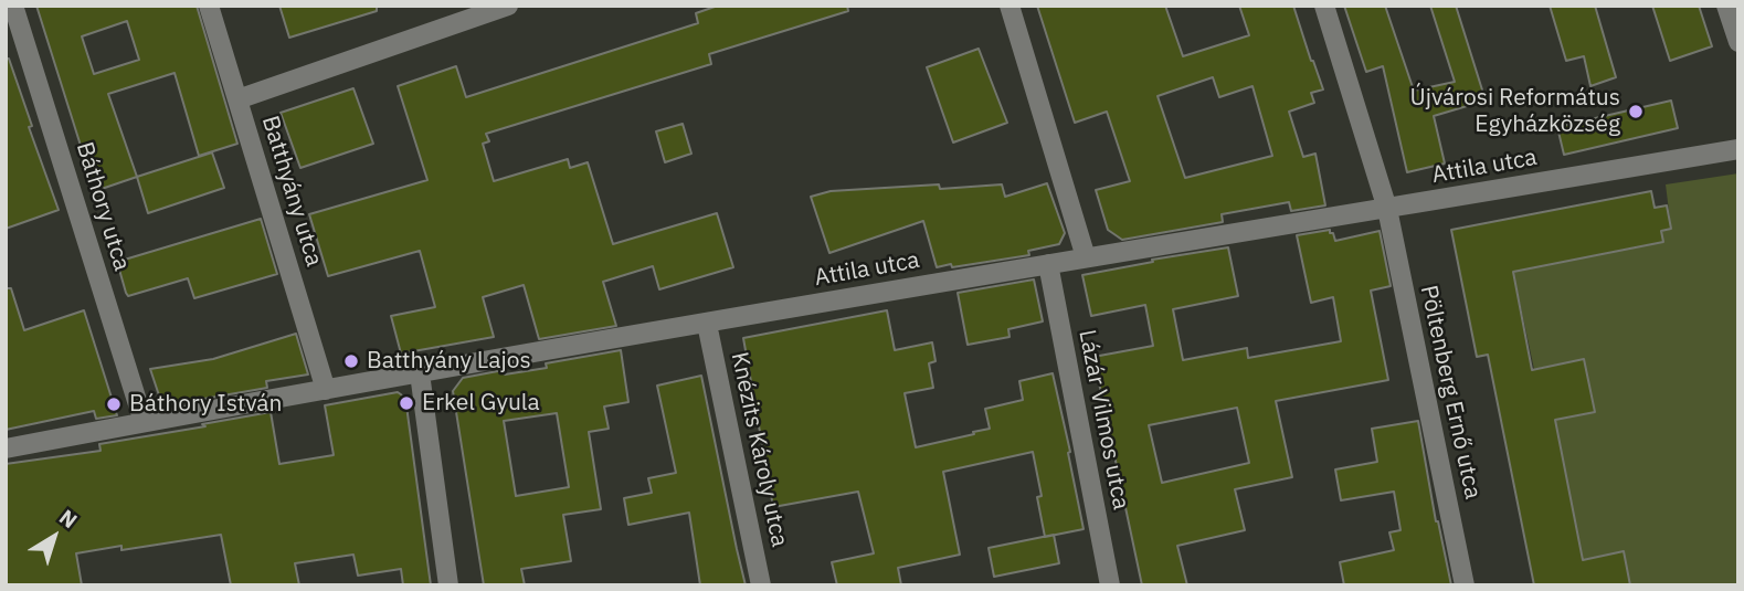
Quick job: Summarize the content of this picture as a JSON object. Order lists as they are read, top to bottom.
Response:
{
  "streets": {
    "street": [
      "Attila utca",
      "Batthyány utca",
      "Báthory utca",
      "Pöltenberg Ernő utca",
      "Lázár Vilmos utca",
      "Knézits Károly utca"
    ]
  },
  "crossings": [
    ["Attila utca", "Batthyány utca"],
    ["Attila utca", "Báthory utca"],
    ["Attila utca", "Pöltenberg Ernő utca"],
    ["Attila utca", "Lázár Vilmos utca"],
    ["Attila utca", "Knézits Károly utca"]
  ],
  "places": [
    "Újvárosi Református Egyházközség",
    "Batthyány Lajos",
    "Erkel Gyula",
    "Báthory István"
  ],
  "north": "top right"
}
